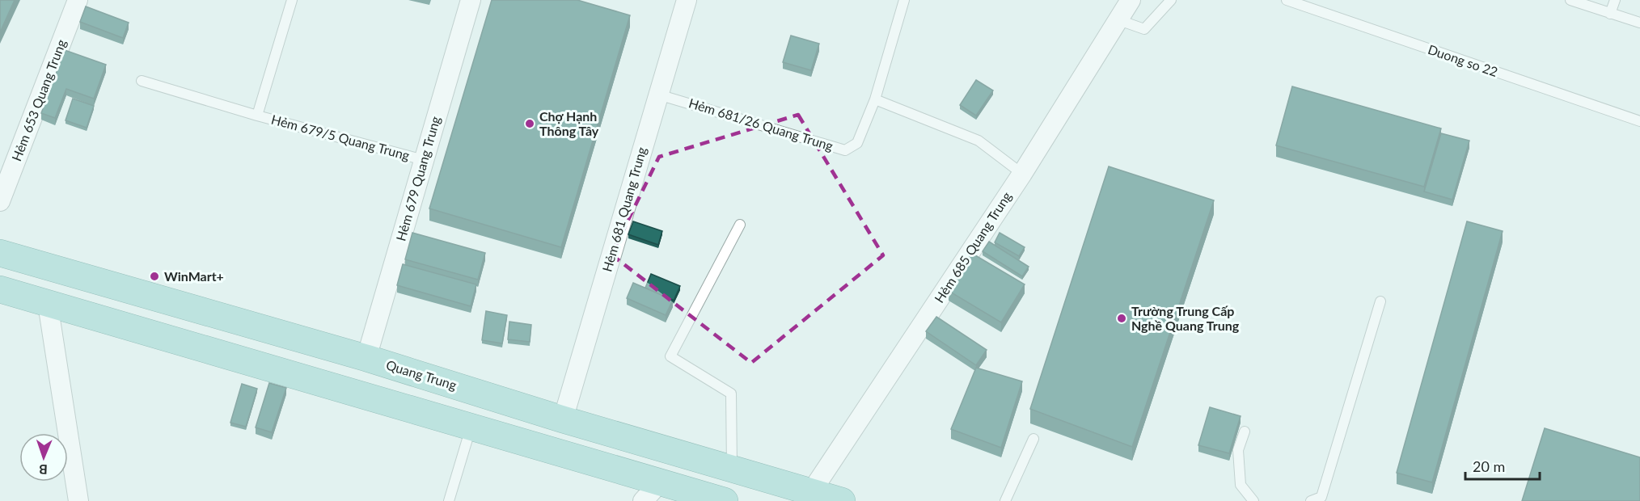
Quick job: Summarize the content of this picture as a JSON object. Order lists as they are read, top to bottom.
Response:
{
  "streets": {
    "main road": ["Quang Trung"],
    "street": [
      "Hẻm 653 Quang Trung",
      "Hẻm 679 Quang Trung",
      "Hẻm 681 Quang Trung",
      "Hẻm 685 Quang Trung"
    ],
    "lane": ["Duong so 22", "Hẻm 681/26 Quang Trung", "Hẻm 679/5 Quang Trung"]
  },
  "crossings": [
    ["Hẻm 681/26 Quang Trung", "Hẻm 681 Quang Trung"],
    ["Hẻm 679/5 Quang Trung", "Hẻm 679 Quang Trung"],
    ["Hẻm 679 Quang Trung", "Quang Trung"],
    ["Hẻm 681 Quang Trung", "Quang Trung"],
    ["Hẻm 685 Quang Trung", "Quang Trung"]
  ],
  "places": ["Chợ Hạnh Thông Tây", "WinMart+", "Trường Trung Cấp Nghề Quang Trung"],
  "scale_bar": "20 m",
  "north": "bottom"
}
